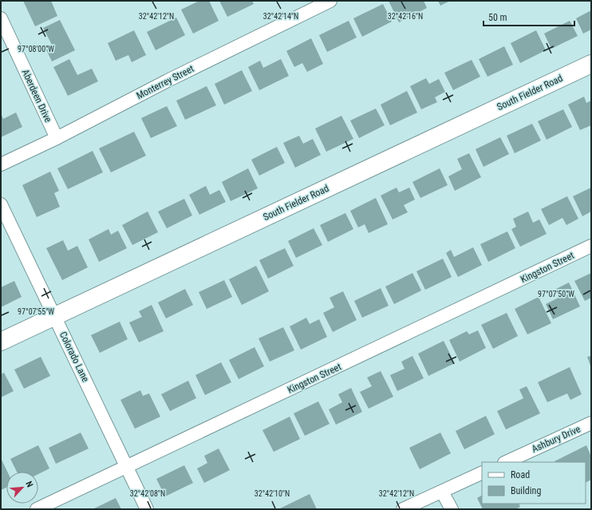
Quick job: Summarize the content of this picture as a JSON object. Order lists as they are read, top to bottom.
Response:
{
  "streets": {
    "street": [
      "Monterrey Street",
      "South Fielder Road",
      "Aberdeen Drive",
      "Kingston Street",
      "Colorado Lane",
      "Ashbury Drive"
    ]
  },
  "crossings": [
    ["Monterrey Street", "Aberdeen Drive"],
    ["South Fielder Road", "Colorado Lane"],
    ["Kingston Street", "Colorado Lane"]
  ],
  "legend": ["Road", "Building"],
  "scale_bar": "50 m",
  "north": "top right",
  "coordinates": [
    "32°42'12\"N",
    "32°42'14\"N",
    "32°42'16\"N",
    "97°08'00\"W",
    "97°07'50\"W",
    "97°07'55\"W",
    "32°42'08\"N",
    "32°42'10\"N"
  ]
}
